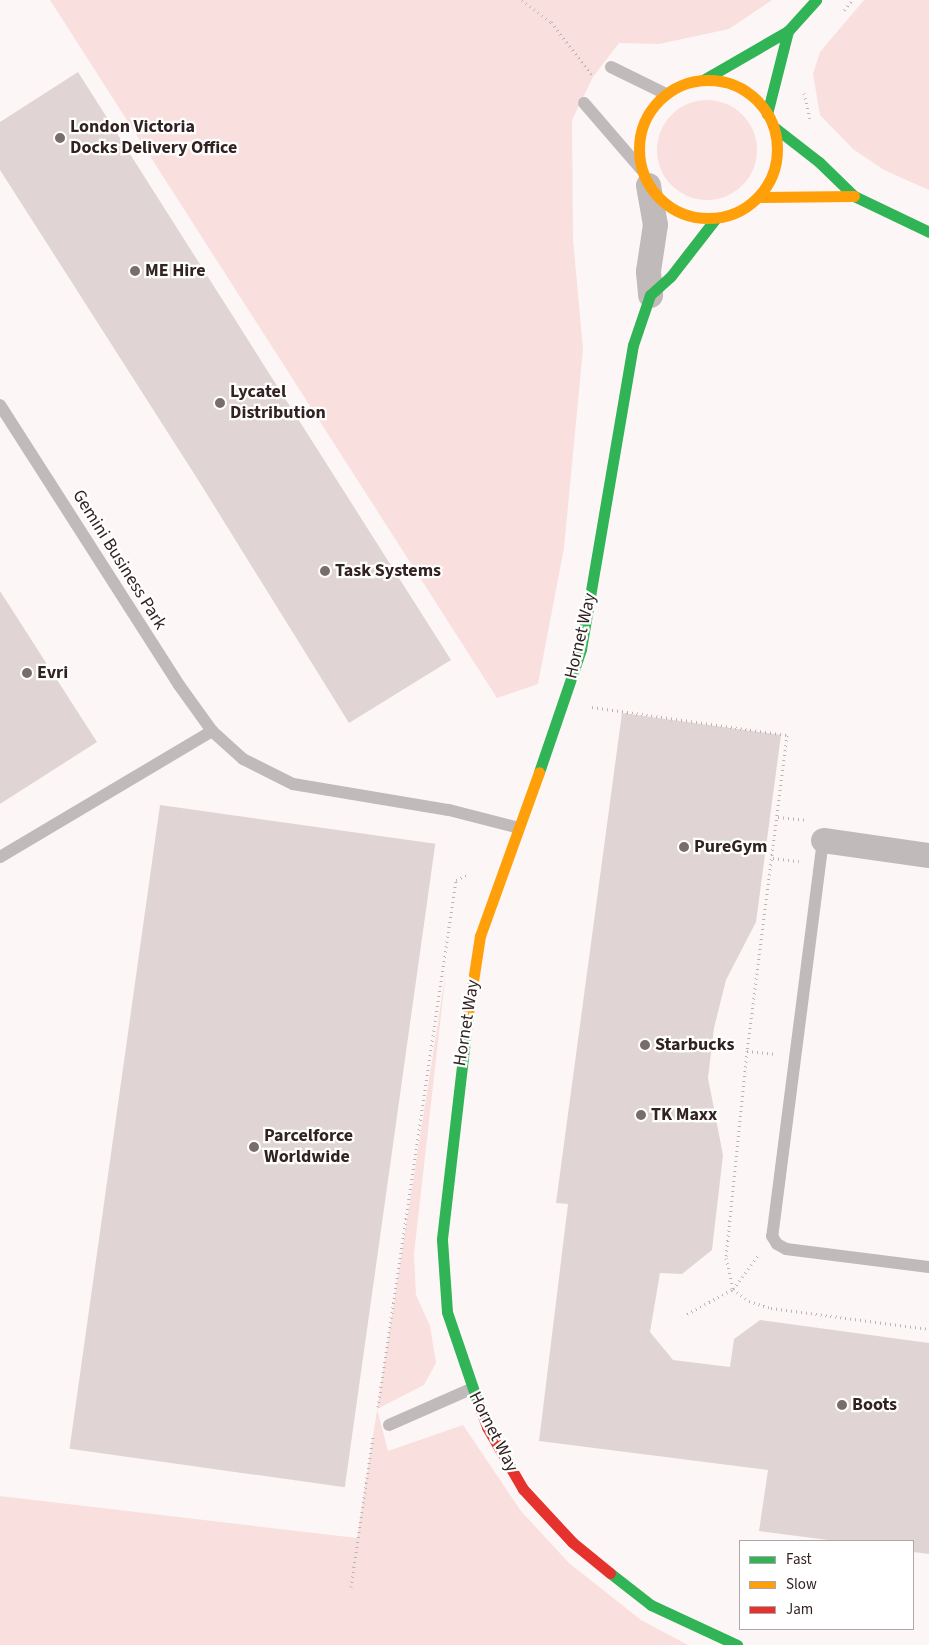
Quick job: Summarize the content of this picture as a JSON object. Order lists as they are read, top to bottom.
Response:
{
  "streets": {
    "street": ["Hornet Way"],
    "lane": ["Gemini Business Park"]
  },
  "crossings": [
    ["Gemini Business Park", "Hornet Way"]
  ],
  "places": [
    "London Victoria Docks Delivery Office",
    "ME Hire",
    "Lycatel Distribution",
    "Task Systems",
    "Evri",
    "PureGym",
    "Starbucks",
    "TK Maxx",
    "Parcelforce Worldwide",
    "Boots"
  ],
  "legend": ["Fast", "Slow", "Jam"]
}
